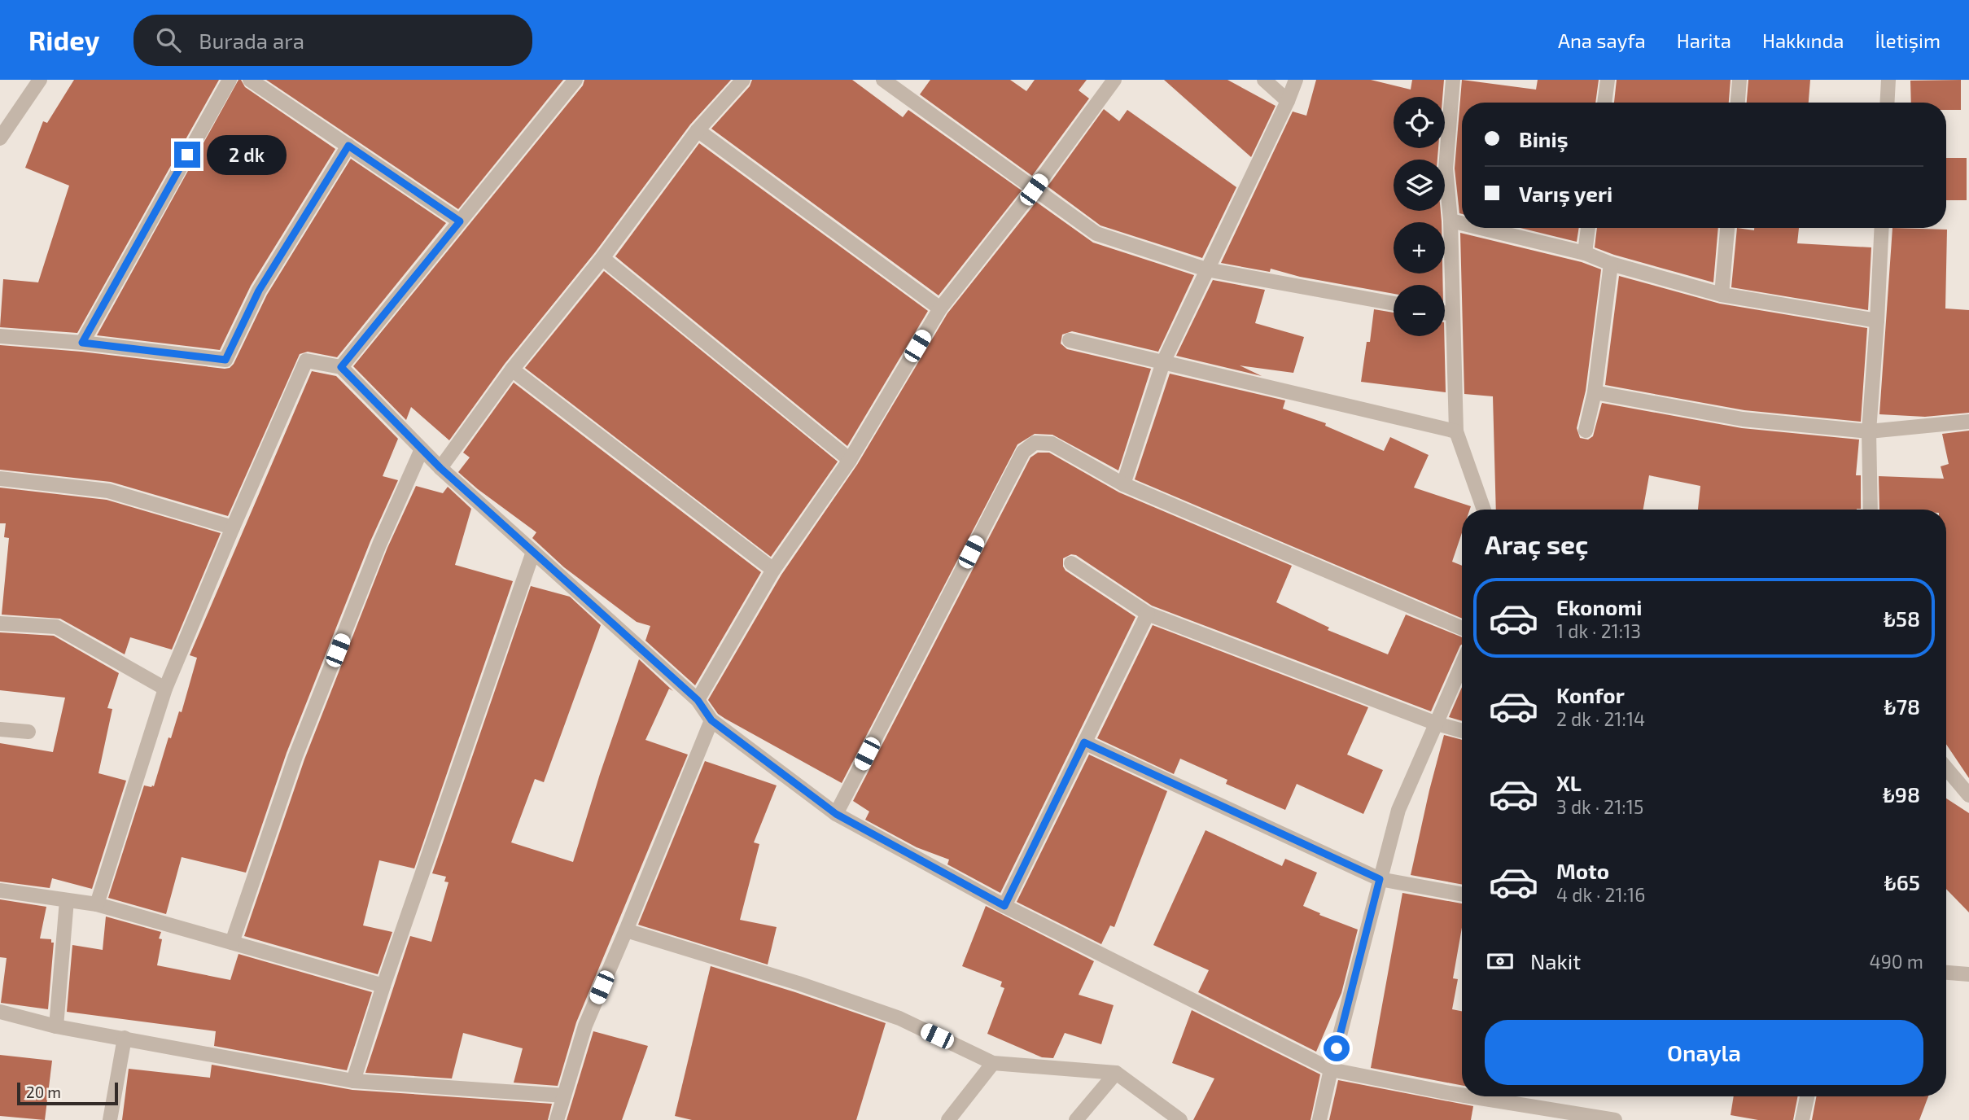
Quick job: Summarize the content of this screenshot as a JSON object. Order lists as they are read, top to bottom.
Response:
{
  "scale_bar": "20 m",
  "page": {
    "header": "Ridey",
    "search": "Burada ara",
    "nav": [
      "Ana sayfa",
      "Harita",
      "Hakkında",
      "İletişim"
    ],
    "map_buttons": ["+", "−"],
    "banner": ["Biniş", "Varış yeri"],
    "bubble": "2 dk",
    "heading": "Araç seç",
    "list": [
      {
        "name": "Ekonomi",
        "note": "1 dk · 21:13",
        "value": "₺58"
      },
      {
        "name": "Konfor",
        "note": "2 dk · 21:14",
        "value": "₺78"
      },
      {
        "name": "XL",
        "note": "3 dk · 21:15",
        "value": "₺98"
      },
      {
        "name": "Moto",
        "note": "4 dk · 21:16",
        "value": "₺65"
      }
    ],
    "pay": ["Nakit", "490 m"],
    "buttons": "Onayla",
    "scale": "20 m"
  }
}
